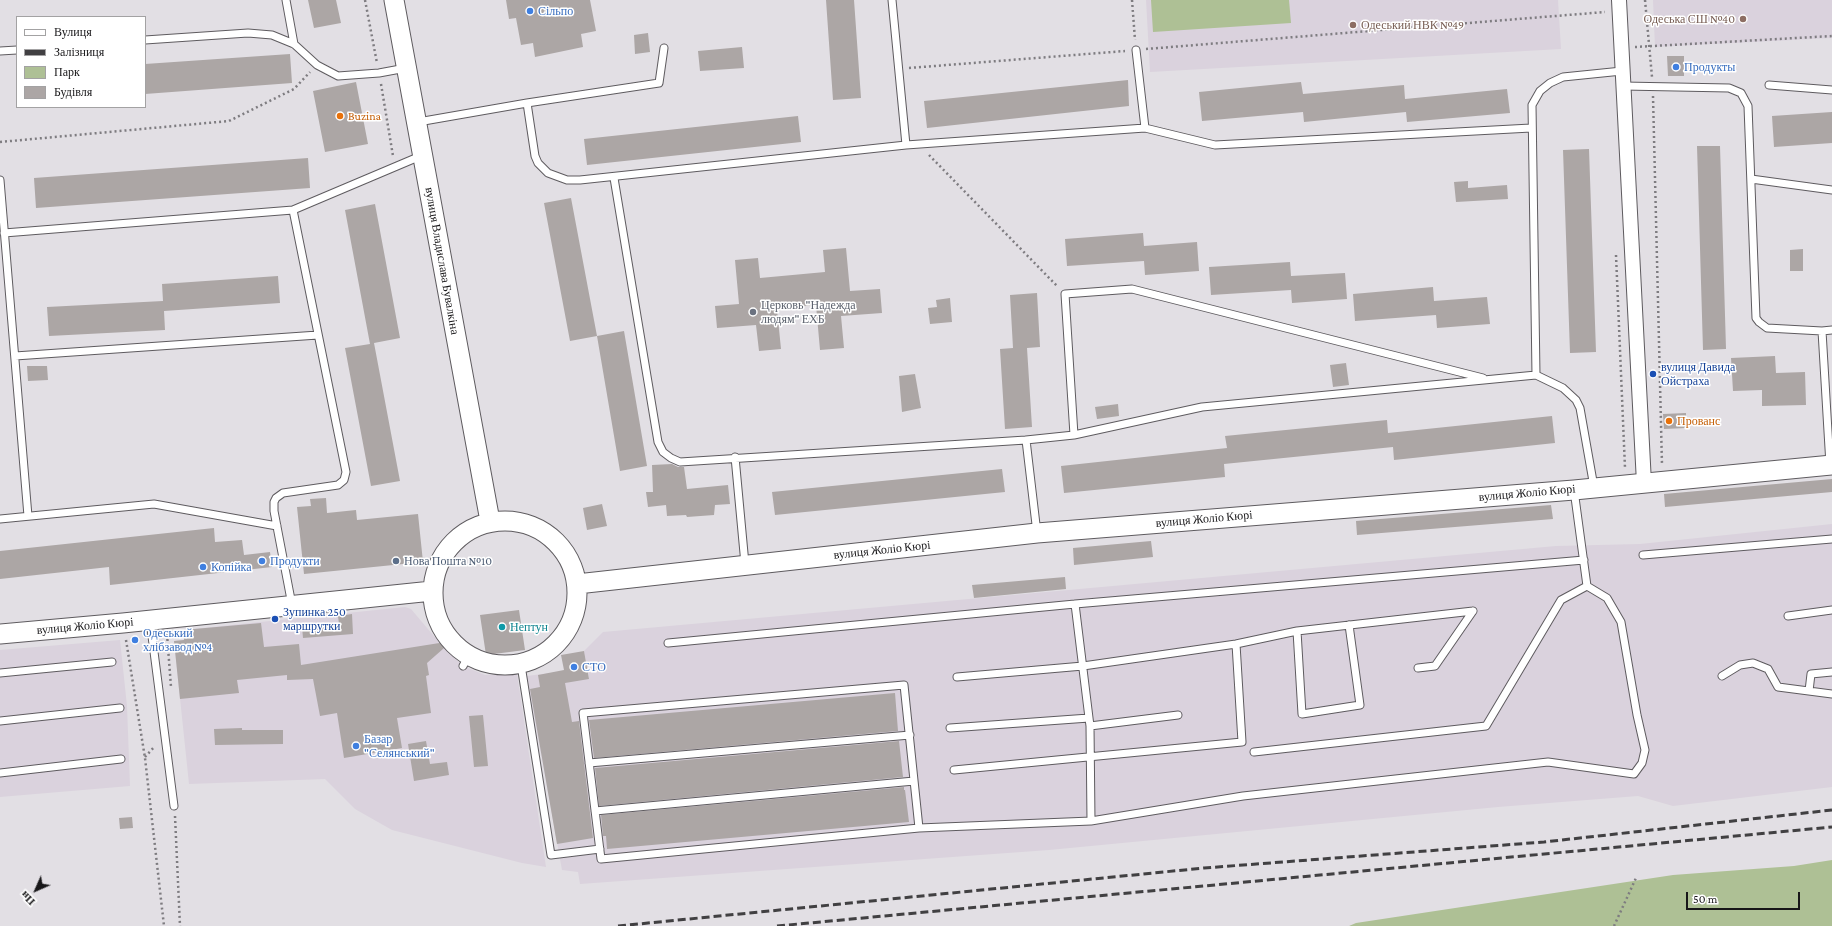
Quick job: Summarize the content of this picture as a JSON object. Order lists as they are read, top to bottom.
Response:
{
  "streets": {
    "street": ["вулиця Владислава Бувалкіна", "вулиця Жоліо Кюрі"]
  },
  "places": [
    "Сільпо",
    "Одеська СШ №40",
    "Одеський НВК №49",
    "Продукты",
    "Buzina",
    "Церковь \"Надежда людям\" ЕХБ",
    "вулиця Давида Ойстраха",
    "Прованс",
    "Продукти",
    "Нова Пошта №10",
    "Копійка",
    "Зупинка 250 маршрутки",
    "Нептун",
    "Одеський хлібзавод №4",
    "СТО",
    "Базар \"Селянський\""
  ],
  "legend": [
    "Вулиця",
    "Залізниця",
    "Парк",
    "Будівля"
  ],
  "scale_bar": "50 m",
  "north": "bottom left"
}
